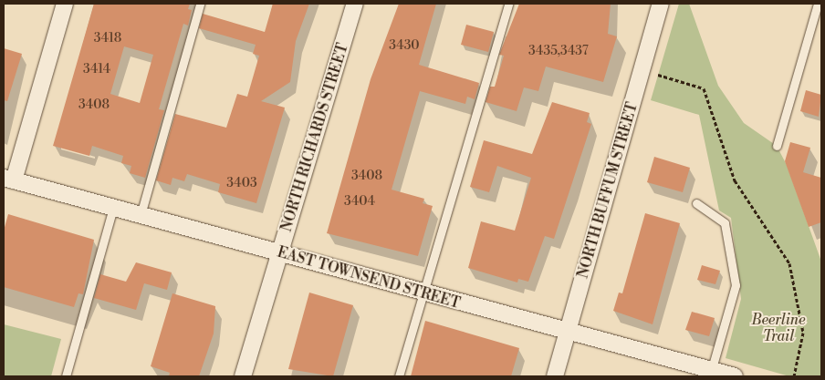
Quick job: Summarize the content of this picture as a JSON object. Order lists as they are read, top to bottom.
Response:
{
  "streets": {
    "street": ["NORTH RICHARDS STREET", "NORTH BUFFUM STREET", "EAST TOWNSEND STREET"]
  },
  "crossings": [
    ["NORTH RICHARDS STREET", "EAST TOWNSEND STREET"],
    ["NORTH BUFFUM STREET", "EAST TOWNSEND STREET"]
  ],
  "parks": ["Beerline Trail"],
  "house_numbers": [
    "3418",
    "3430",
    "3435,3437",
    "3414",
    "3408",
    "3408",
    "3403",
    "3404"
  ]
}
